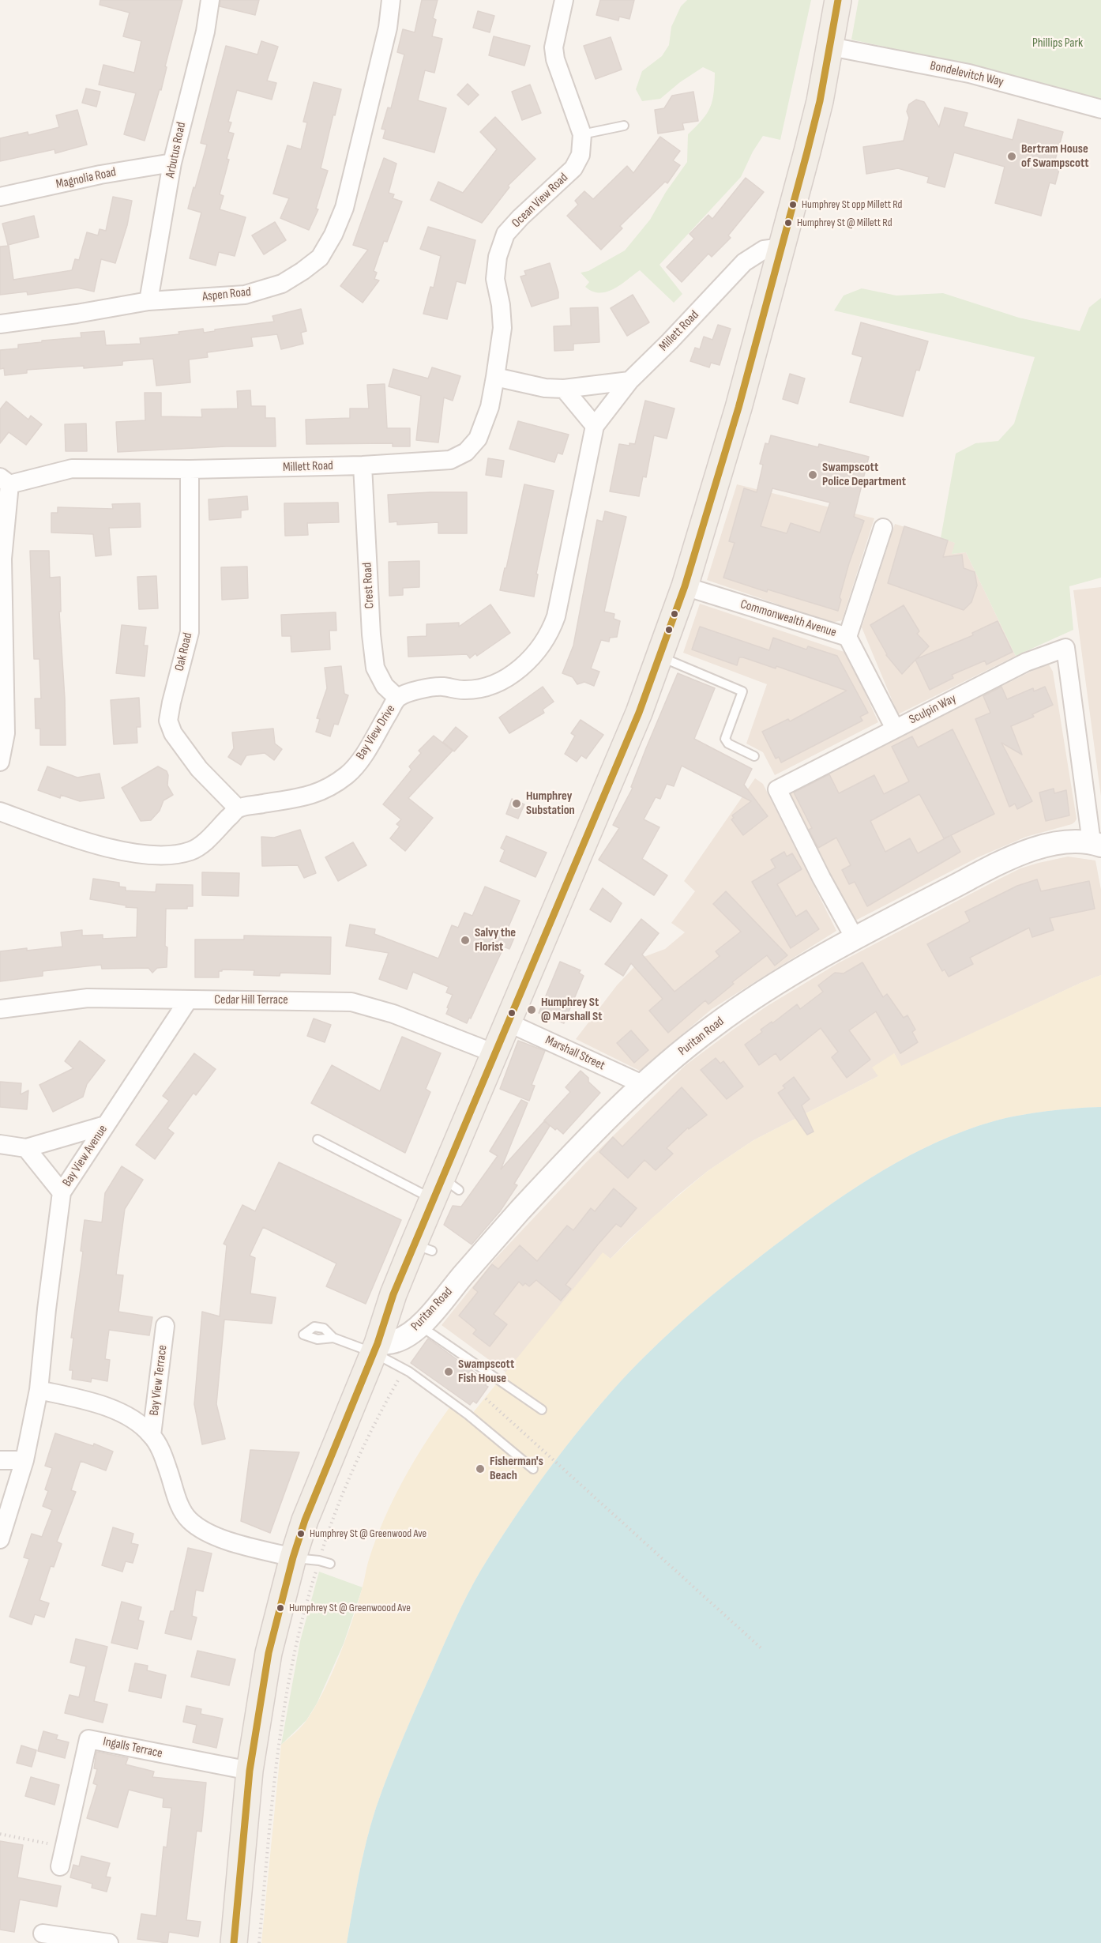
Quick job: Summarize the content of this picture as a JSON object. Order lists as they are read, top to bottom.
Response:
{
  "streets": {
    "street": [
      "Bondelevitch Way",
      "Arbutus Road",
      "Magnolia Road",
      "Ocean View Road",
      "Aspen Road",
      "Millett Road",
      "Crest Road",
      "Commonwealth Avenue",
      "Oak Road",
      "Sculpin Way",
      "Bay View Drive",
      "Cedar Hill Terrace",
      "Puritan Road",
      "Marshall Street",
      "Bay View Avenue",
      "Bay View Terrace",
      "Ingalls Terrace"
    ]
  },
  "crossings": [
    ["Arbutus Road", "Magnolia Road"],
    ["Arbutus Road", "Aspen Road"],
    ["Ocean View Road", "Millett Road"],
    ["Millett Road", "Crest Road"],
    ["Millett Road", "Oak Road"],
    ["Millett Road", "Bay View Drive"],
    ["Crest Road", "Bay View Drive"],
    ["Commonwealth Avenue", "Sculpin Way"],
    ["Oak Road", "Bay View Drive"],
    ["Sculpin Way", "Puritan Road"],
    ["Cedar Hill Terrace", "Bay View Avenue"],
    ["Puritan Road", "Marshall Street"]
  ],
  "parks": ["Phillips Park"],
  "places": [
    "Bertram House of Swampscott",
    "Humphrey St opp Millett Rd",
    "Humphrey St @ Millett Rd",
    "Swampscott Police Department",
    "Humphrey Substation",
    "Salvy the Florist",
    "Humphrey St @ Marshall St",
    "Swampscott Fish House",
    "Fisherman's Beach",
    "Humphrey St @ Greenwood Ave",
    "Humphrey St @ Greenwoood Ave"
  ]
}
